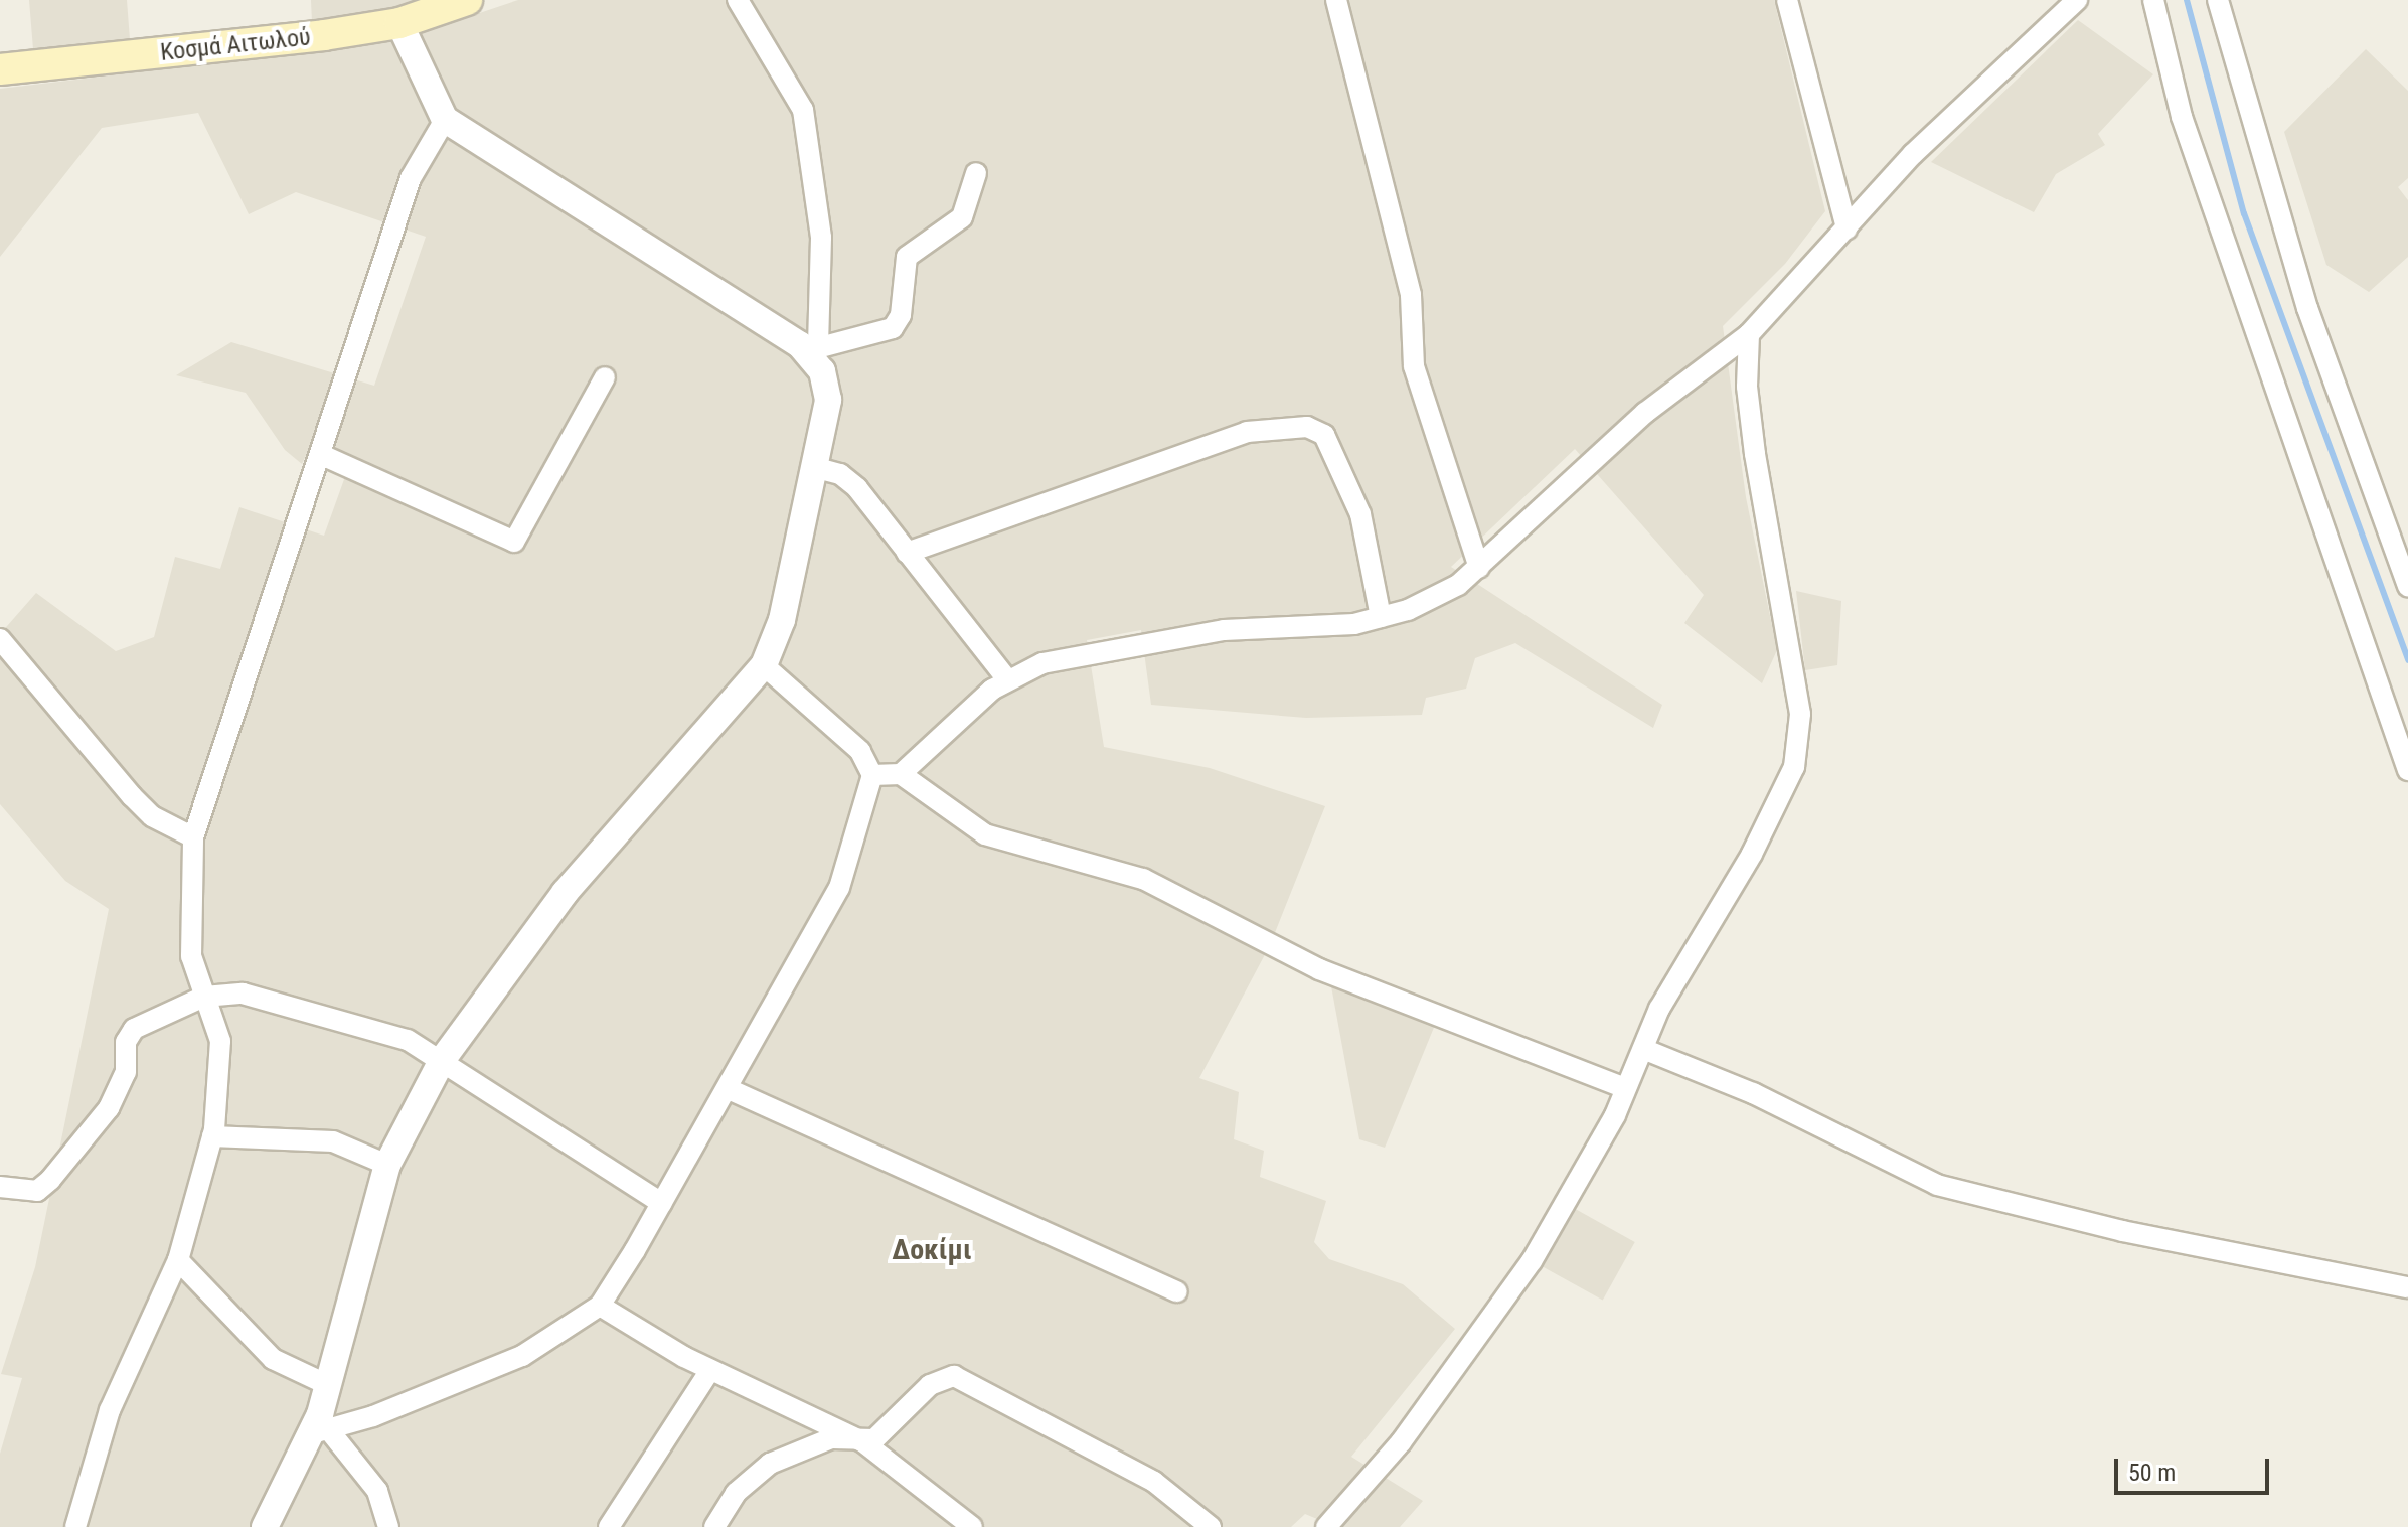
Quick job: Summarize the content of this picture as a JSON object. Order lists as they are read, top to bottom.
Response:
{
  "streets": {
    "main road": ["Κοσμά Αιτωλού"]
  },
  "districts": ["Δοκίμι"],
  "scale_bar": "50 m"
}
